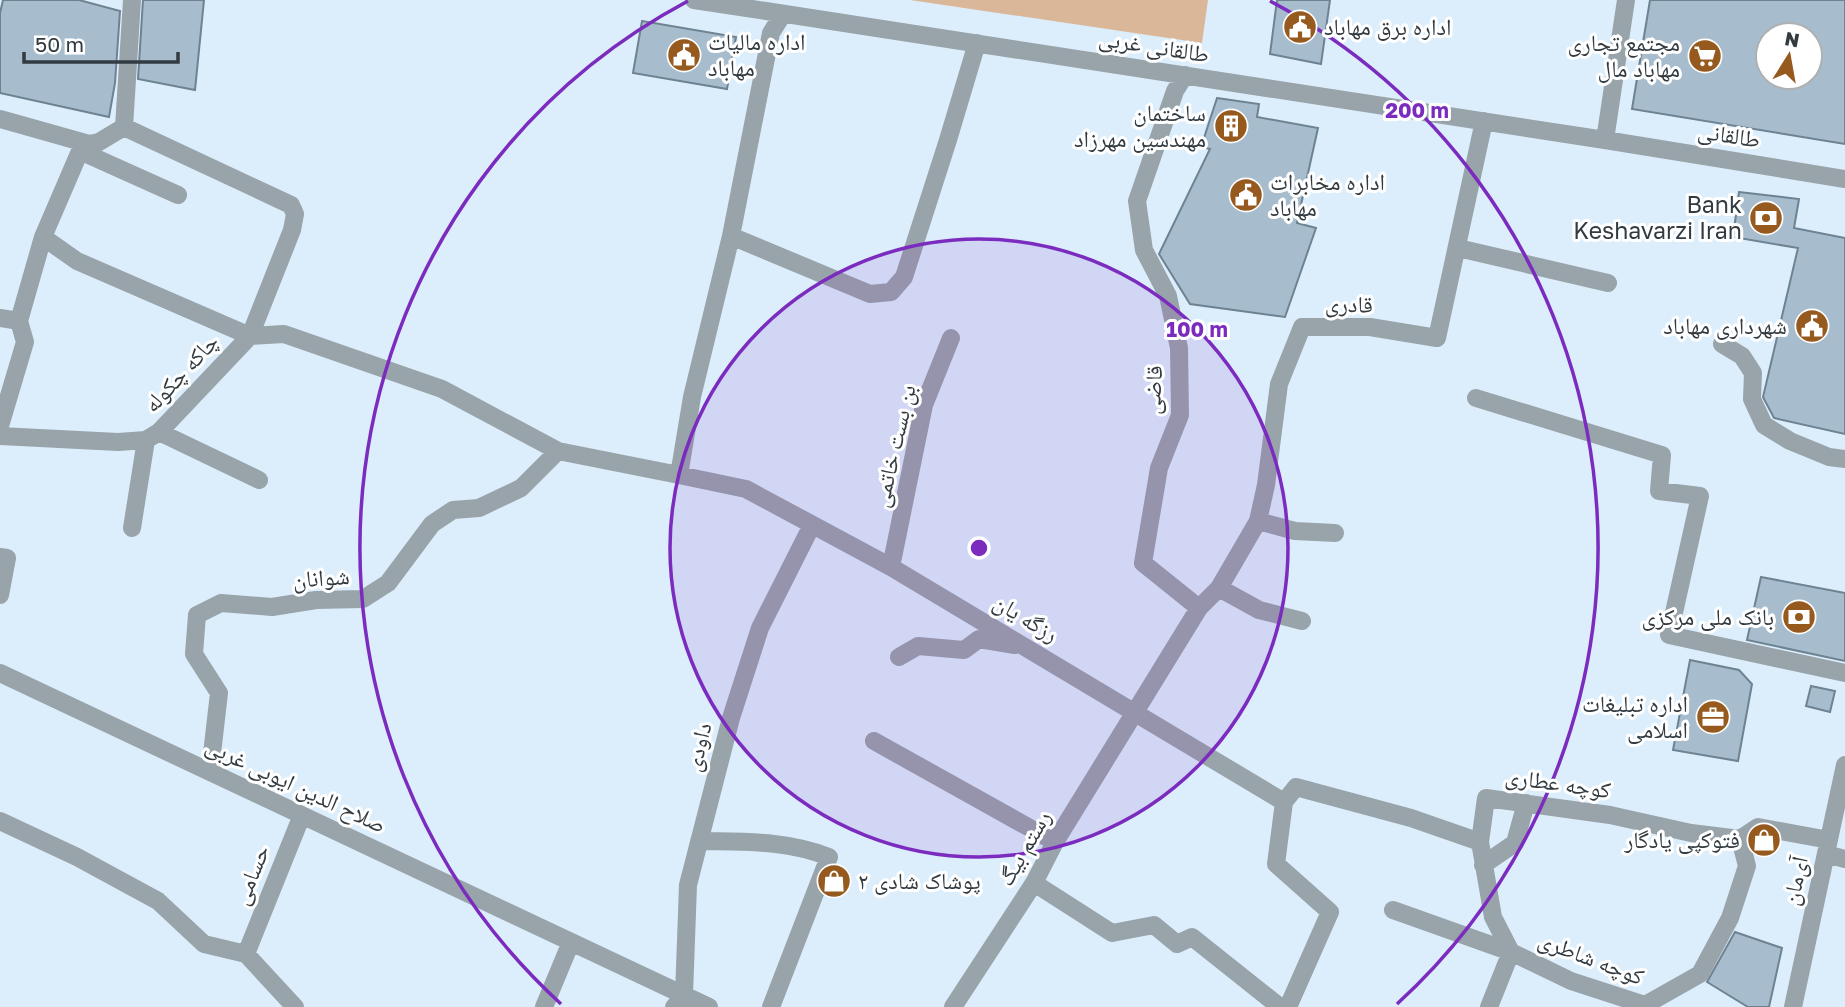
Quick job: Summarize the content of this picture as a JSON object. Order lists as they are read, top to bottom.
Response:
{
  "streets": {
    "street": [
      "طالقانی غربی",
      "طالقانی",
      "قادری",
      "چاکه چکوله",
      "قاضی",
      "بن بست خاتمی",
      "شوانان",
      "رزگه یان",
      "داودی",
      "کوچه عطاری",
      "صلاح الدین ایوبی غربی",
      "رستم بیگ",
      "حسامی",
      "آی‌مان",
      "کوچه شاطری"
    ]
  },
  "crossings": [
    ["طالقانی غربی", "طالقانی"],
    ["طالقانی غربی", "قادری"],
    ["طالقانی غربی", "قاضی"],
    ["قادری", "قاضی"],
    ["قادری", "رستم بیگ"],
    ["چاکه چکوله", "رزگه یان"],
    ["قاضی", "رستم بیگ"],
    ["بن بست خاتمی", "رزگه یان"],
    ["شوانان", "رزگه یان"],
    ["شوانان", "صلاح الدین ایوبی غربی"],
    ["رزگه یان", "داودی"],
    ["رزگه یان", "رستم بیگ"],
    ["داودی", "صلاح الدین ایوبی غربی"],
    ["کوچه عطاری", "آی‌مان"],
    ["کوچه عطاری", "کوچه شاطری"],
    ["صلاح الدین ایوبی غربی", "حسامی"]
  ],
  "places": {
    "public building": [
      "اداره برق مهاباد",
      "اداره مالیات مهاباد",
      "اداره مخابرات مهاباد",
      "شهرداری مهاباد"
    ],
    "supermarket": ["مجتمع تجاری مهاباد مال"],
    "building": ["ساختمان مهندسین مهرزاد"],
    "bank": ["Bank Keshavarzi Iran", "بانک ملی مرکزی"],
    "office": ["اداره تبلیغات اسلامی"],
    "shop": ["فتوکپی یادگار", "پوشاک شادی ۲"]
  },
  "scale_bar": "50 m",
  "north": "top",
  "rings": ["200 m", "100 m"]
}
